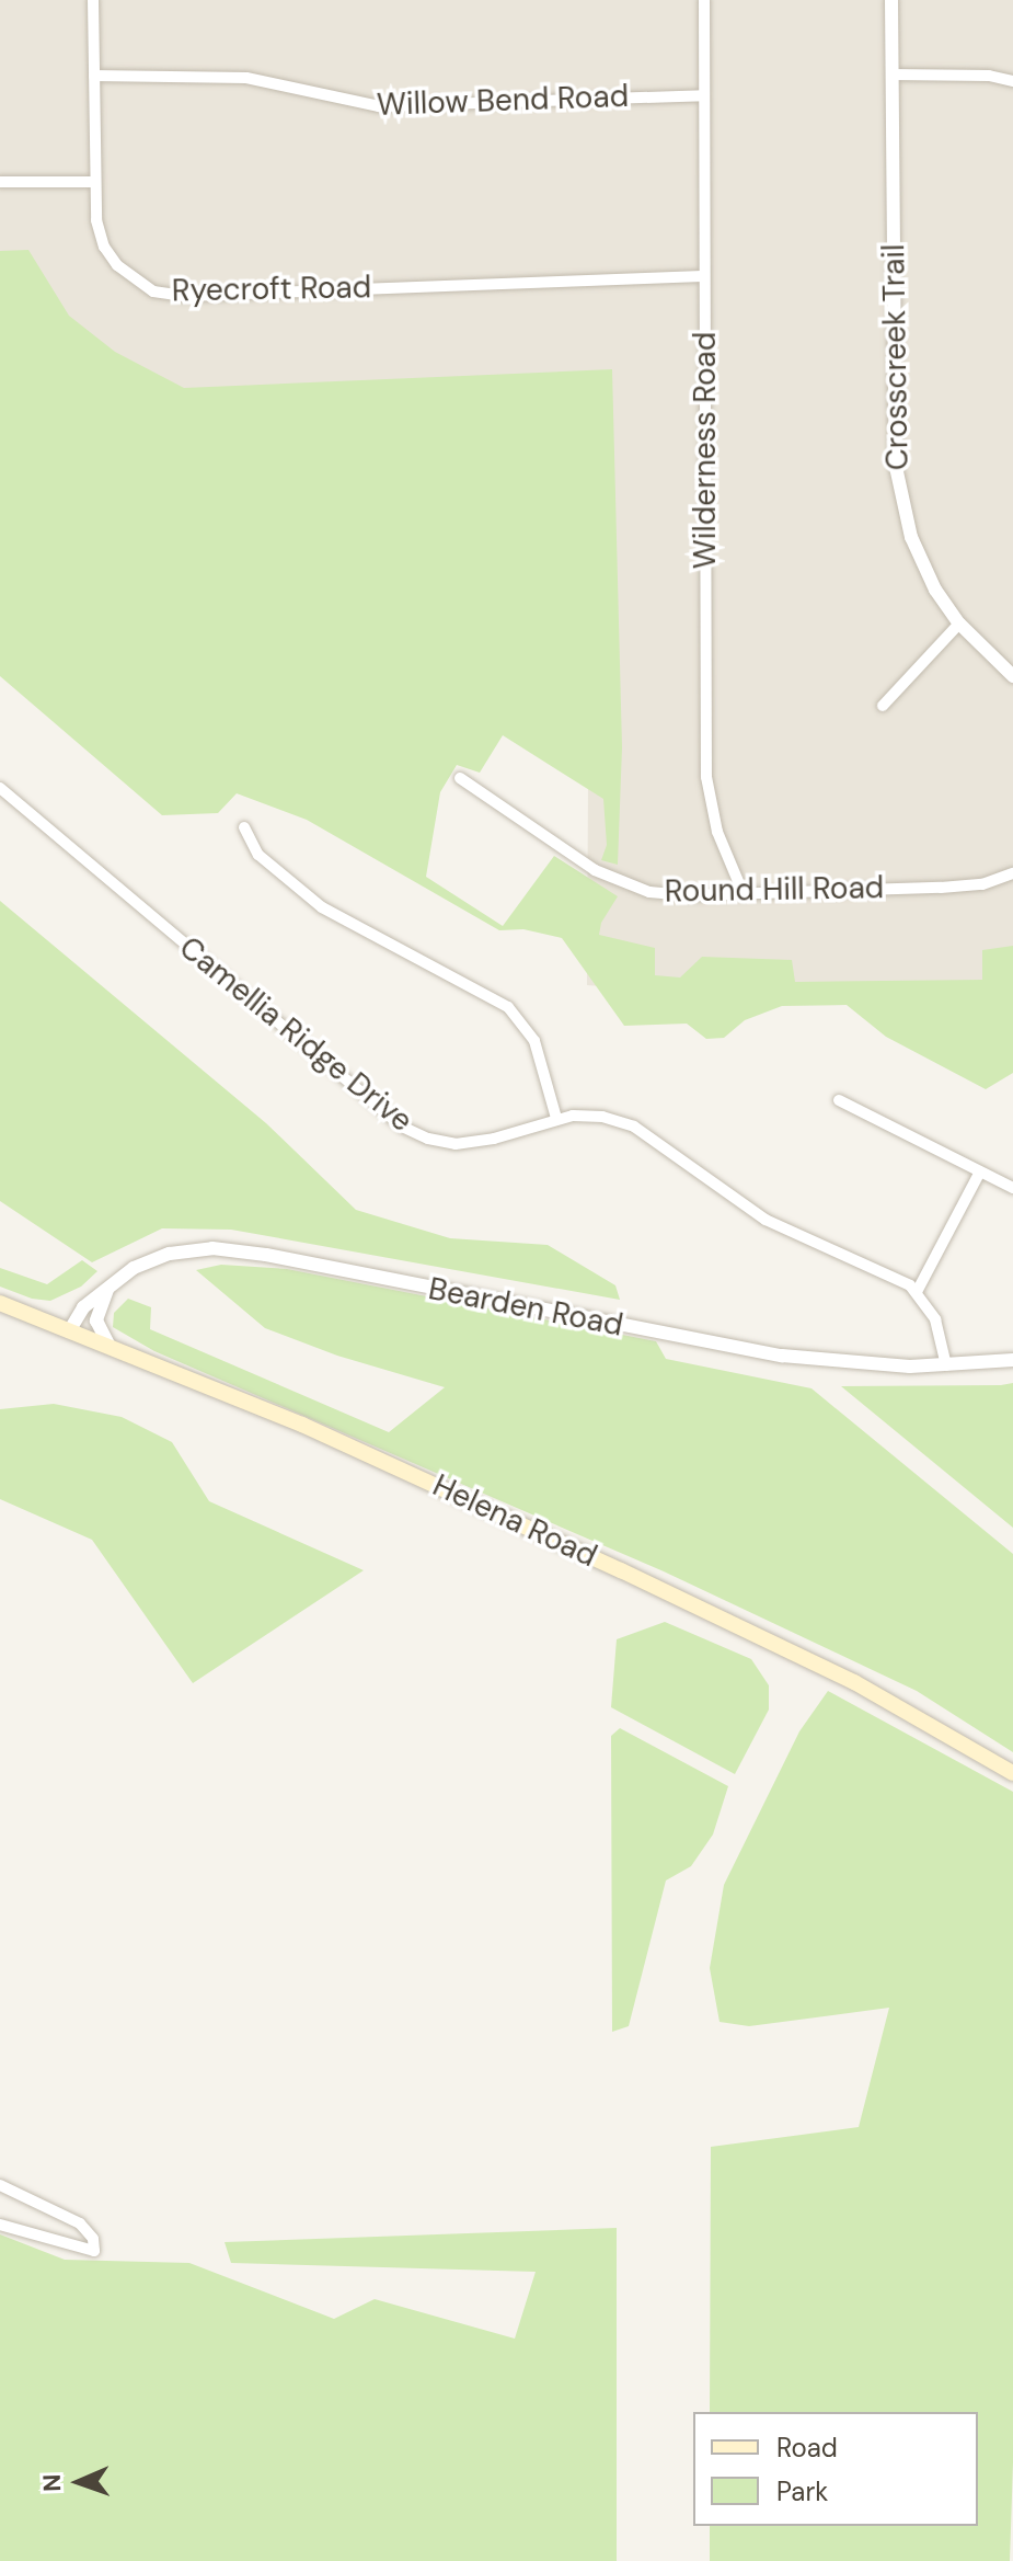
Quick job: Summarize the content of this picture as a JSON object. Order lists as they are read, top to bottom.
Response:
{
  "streets": {
    "main road": ["Helena Road"],
    "street": [
      "Willow Bend Road",
      "Ryecroft Road",
      "Crosscreek Trail",
      "Wilderness Road",
      "Round Hill Road",
      "Camellia Ridge Drive",
      "Bearden Road"
    ]
  },
  "crossings": [
    ["Willow Bend Road", "Ryecroft Road"],
    ["Willow Bend Road", "Wilderness Road"],
    ["Ryecroft Road", "Wilderness Road"],
    ["Wilderness Road", "Round Hill Road"],
    ["Bearden Road", "Helena Road"]
  ],
  "legend": ["Road", "Park"],
  "north": "left"
}
